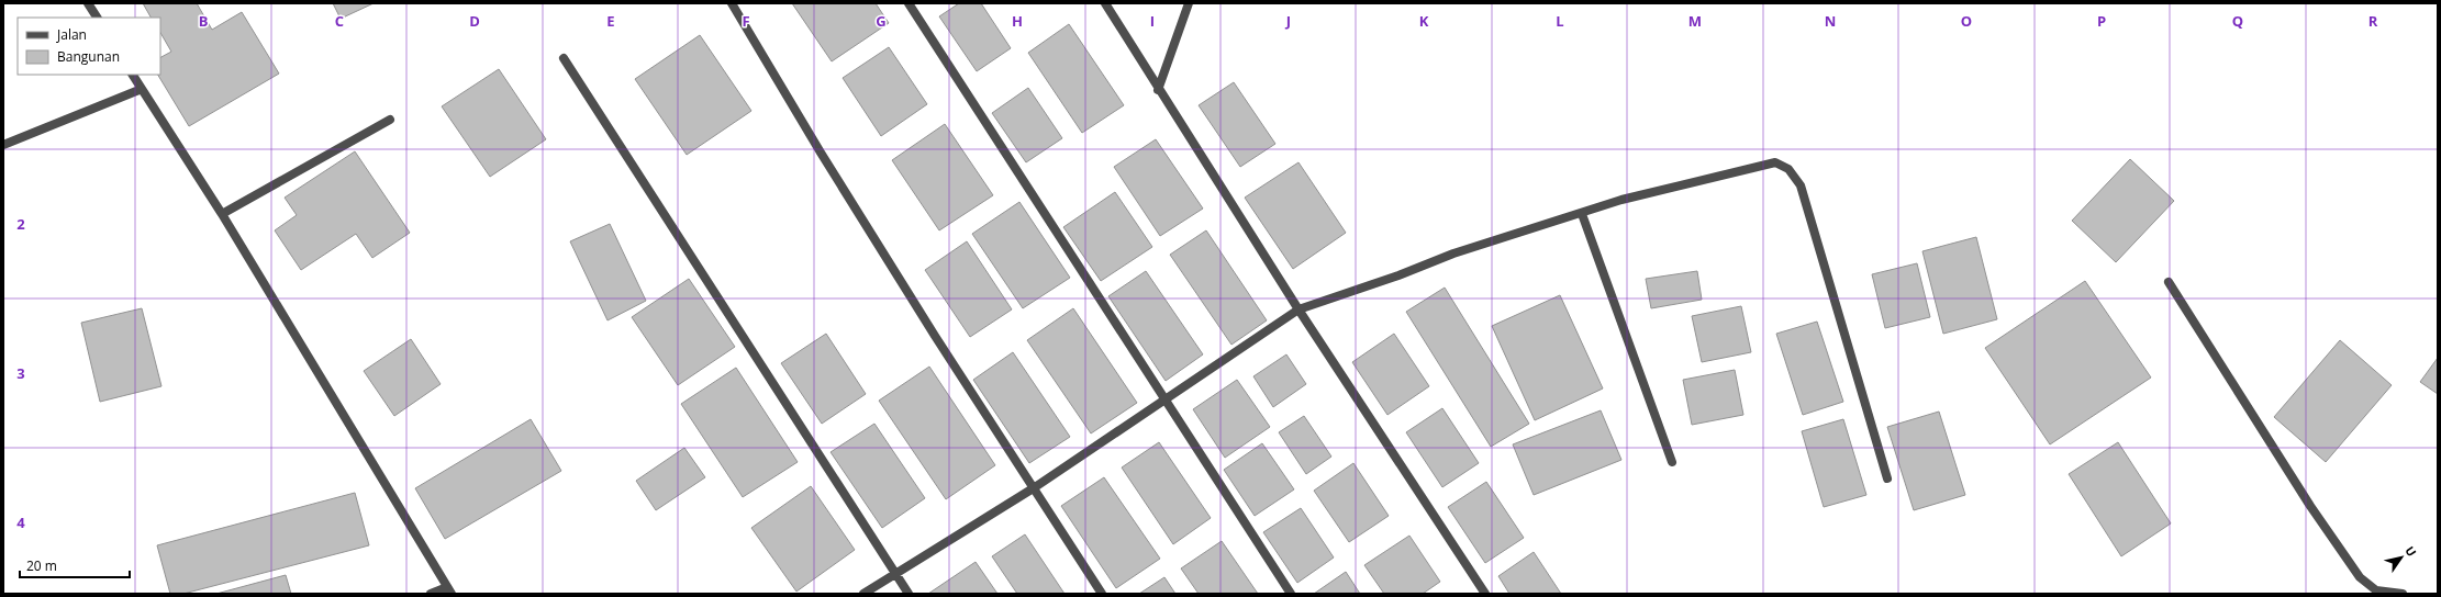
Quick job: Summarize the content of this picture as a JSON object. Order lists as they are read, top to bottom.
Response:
{
  "legend": ["Jalan", "Bangunan"],
  "scale_bar": "20 m",
  "north": "top right",
  "grid": {
    "columns": [
      "B",
      "C",
      "D",
      "E",
      "F",
      "G",
      "H",
      "I",
      "J",
      "K",
      "L",
      "M",
      "N",
      "O",
      "P",
      "Q",
      "R"
    ],
    "rows": ["2", "3", "4"]
  }
}
